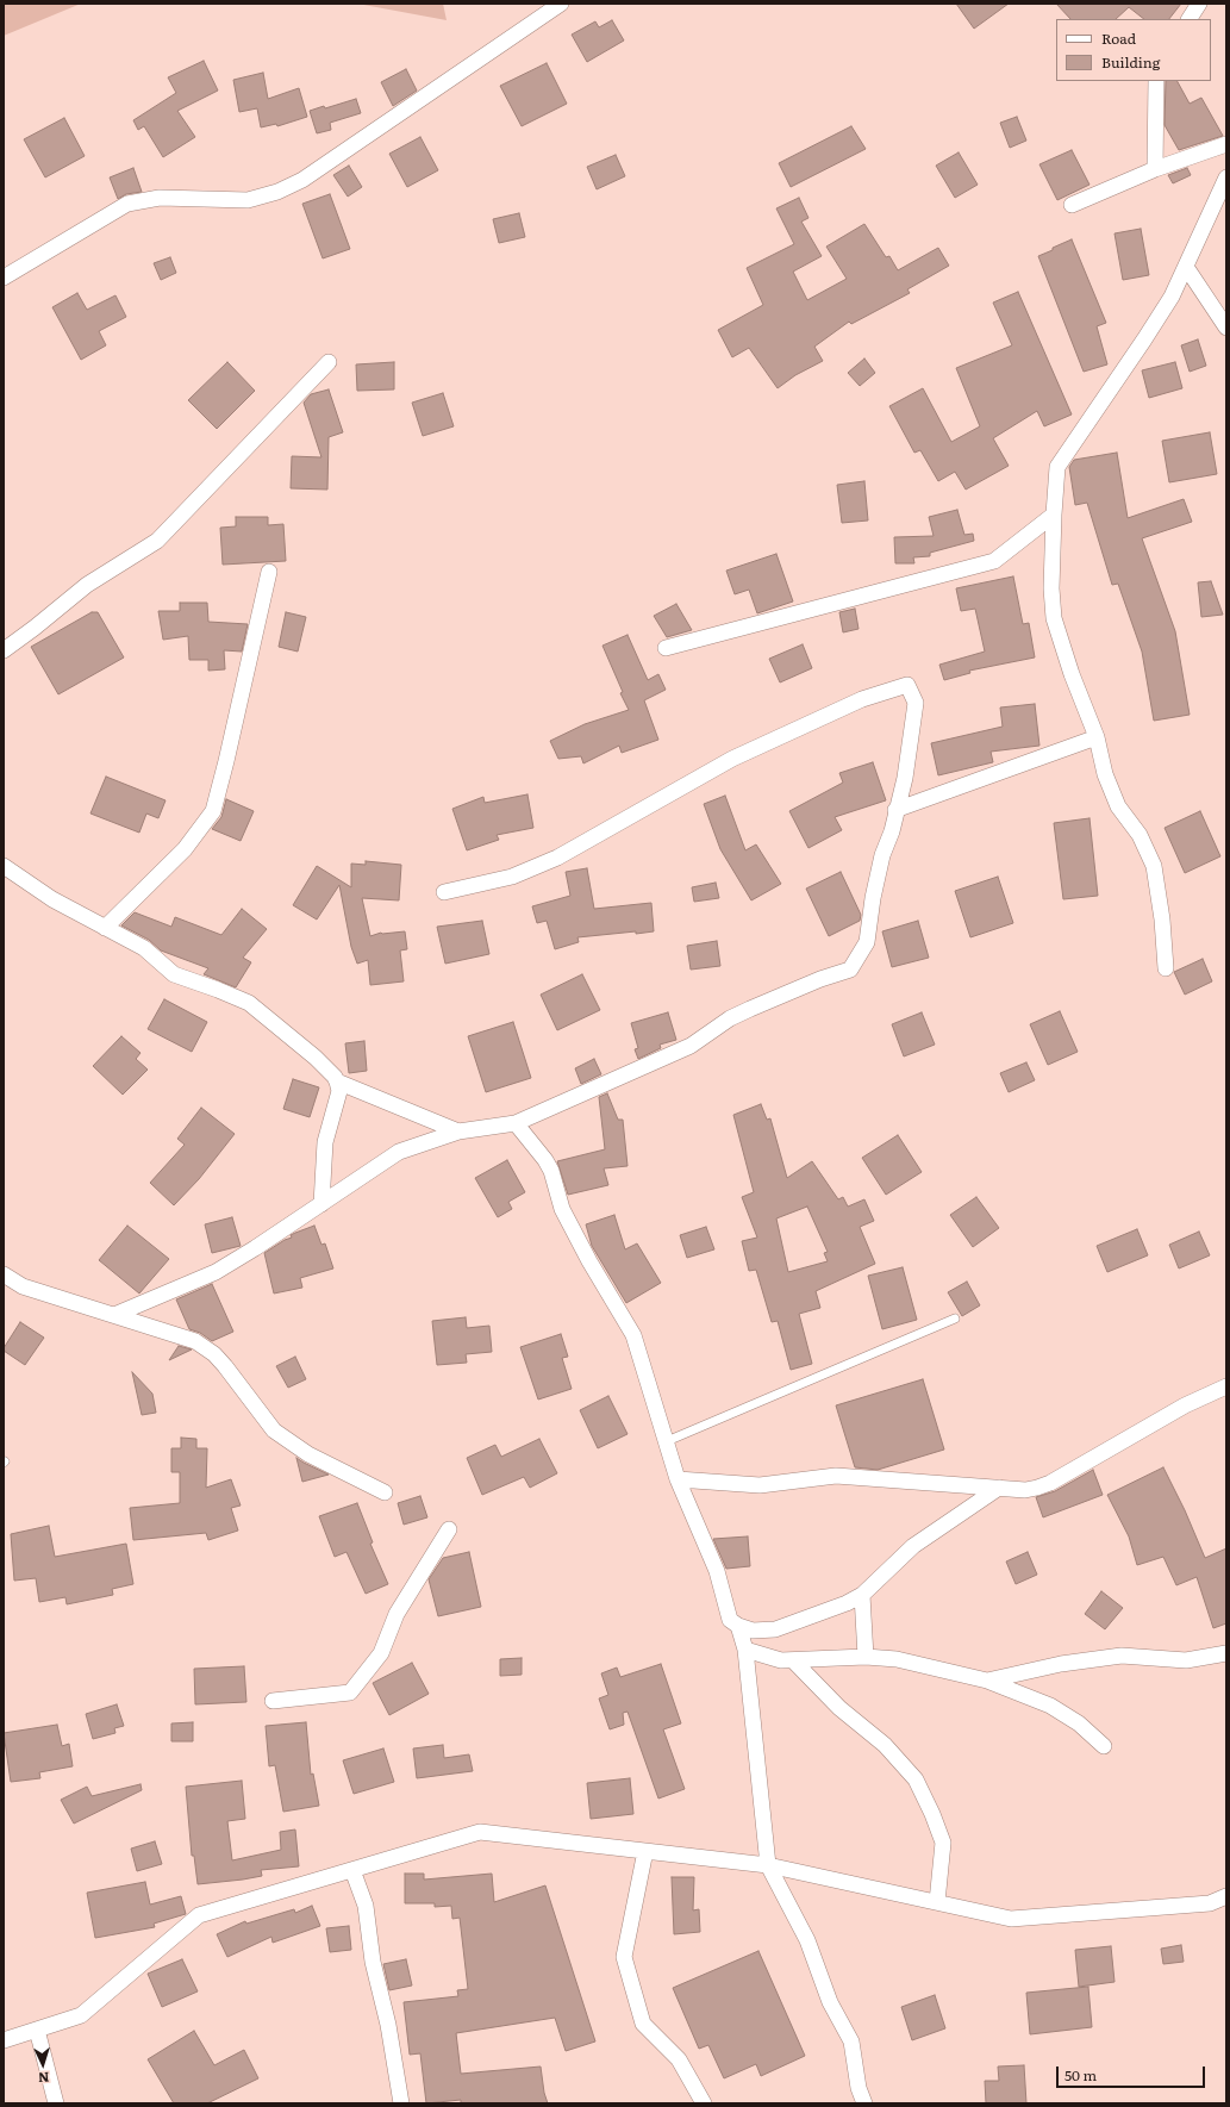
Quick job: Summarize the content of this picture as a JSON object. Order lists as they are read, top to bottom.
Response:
{
  "legend": ["Road", "Building"],
  "scale_bar": "50 m",
  "north": "bottom"
}
